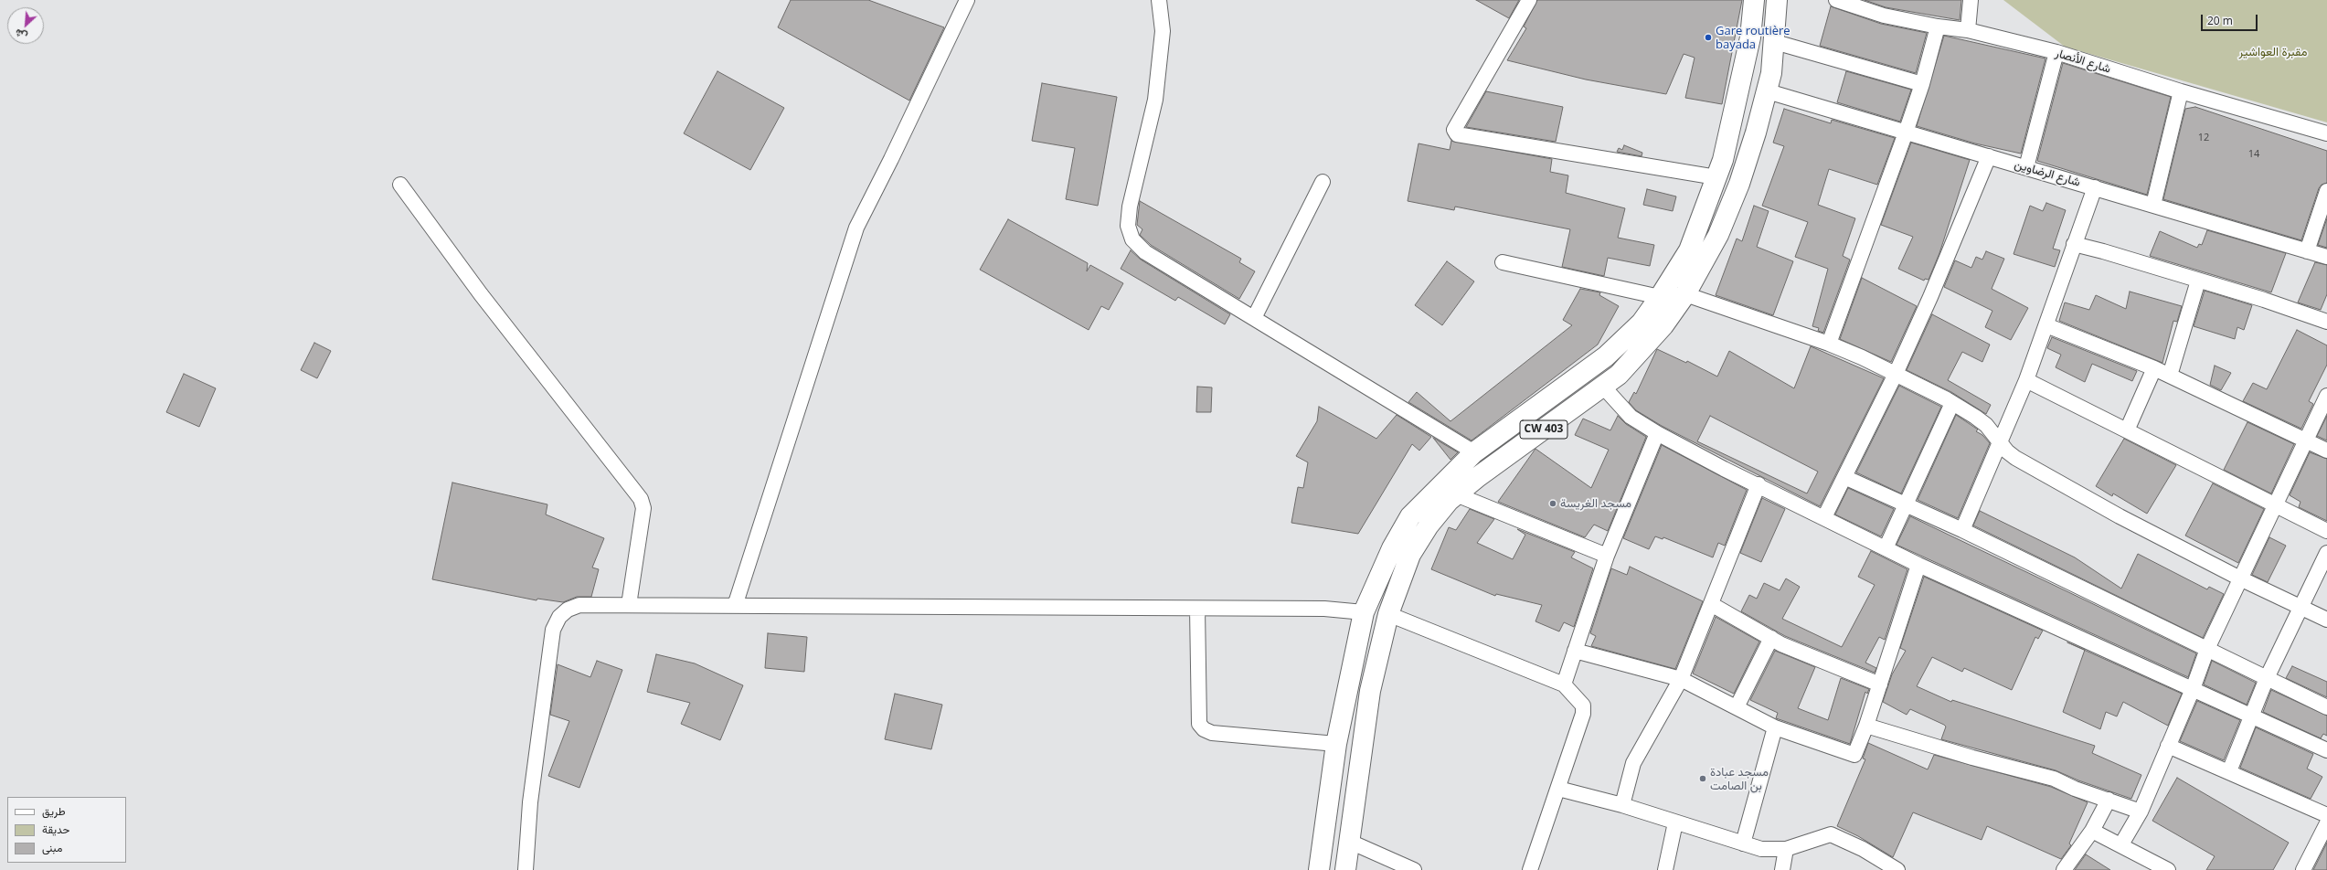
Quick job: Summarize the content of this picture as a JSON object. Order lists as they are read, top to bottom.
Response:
{
  "streets": {
    "main road": ["CW 403"],
    "street": ["شارع الأنصار", "شارع الرضاوين"]
  },
  "crossings": [
    ["شارع الرضاوين", "CW 403"]
  ],
  "parks": ["مقبرة العواشير"],
  "places": ["Gare routière bayada", "مسجد الغريسة", "مسجد عبادة بن الصامت"],
  "house_numbers": ["12", "14"],
  "legend": ["طريق", "حديقة", "مبنى"],
  "scale_bar": "20 m",
  "north": "bottom left"
}
